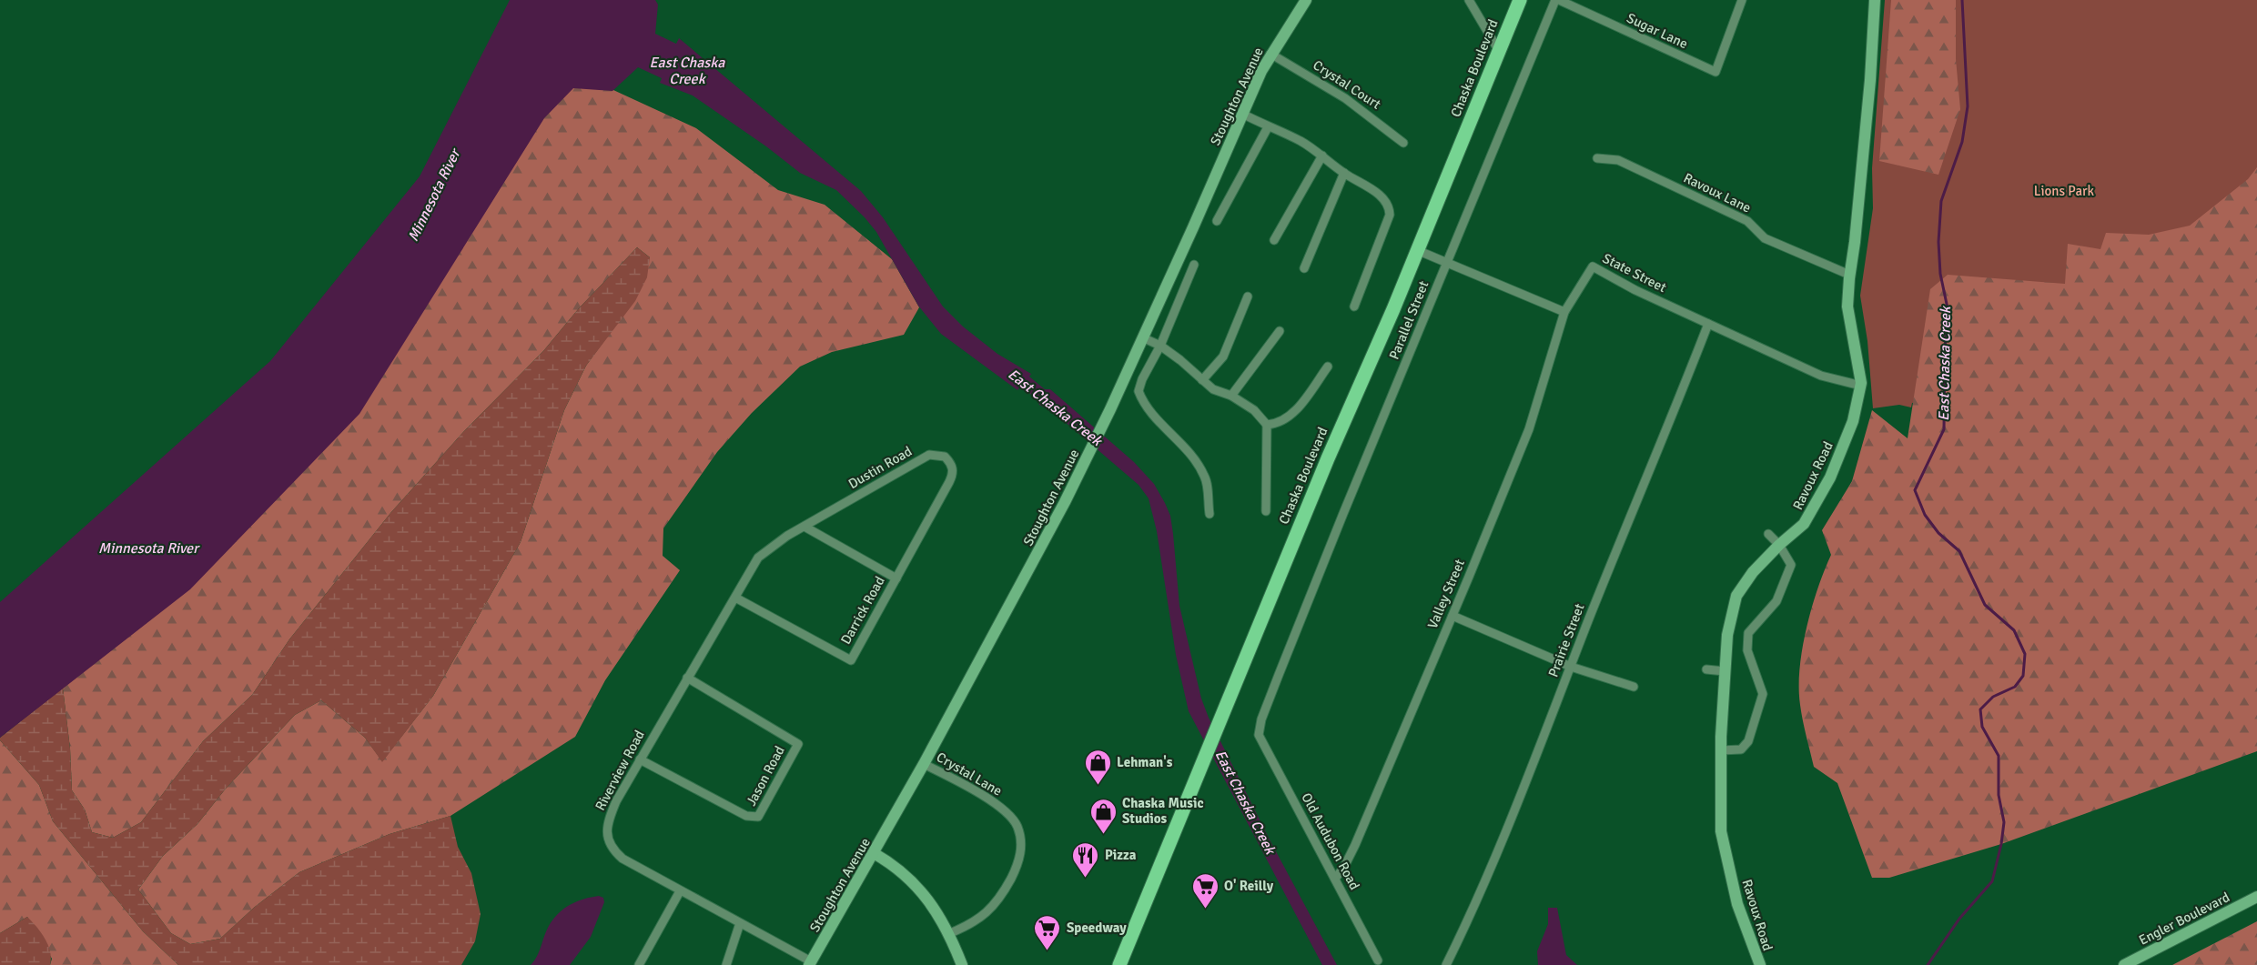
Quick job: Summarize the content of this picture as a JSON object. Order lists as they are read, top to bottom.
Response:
{
  "streets": {
    "main road": ["Chaska Boulevard"],
    "street": [
      "Sugar Lane",
      "Crystal Court",
      "Stoughton Avenue",
      "Ravoux Lane",
      "State Street",
      "Parallel Street",
      "Dustin Road",
      "Ravoux Road",
      "Valley Street",
      "Darrick Road",
      "Prairie Street",
      "Riverview Road",
      "Crystal Lane",
      "Jason Road",
      "Old Audubon Road",
      "Engler Boulevard"
    ]
  },
  "crossings": [
    ["Sugar Lane", "Parallel Street"],
    ["Crystal Court", "Stoughton Avenue"],
    ["Stoughton Avenue", "Riverview Road"],
    ["Stoughton Avenue", "Crystal Lane"],
    ["Ravoux Lane", "Ravoux Road"],
    ["State Street", "Ravoux Road"],
    ["State Street", "Valley Street"],
    ["State Street", "Prairie Street"],
    ["Parallel Street", "Old Audubon Road"],
    ["Dustin Road", "Darrick Road"],
    ["Dustin Road", "Riverview Road"],
    ["Valley Street", "Old Audubon Road"],
    ["Darrick Road", "Riverview Road"],
    ["Riverview Road", "Jason Road"]
  ],
  "water": ["East Chaska Creek", "Minnesota River"],
  "parks": ["Lions Park"],
  "places": {
    "shop": ["Lehman's", "Chaska Music Studios"],
    "restaurant": ["Pizza"],
    "supermarket": ["O' Reilly", "Speedway"]
  }
}
